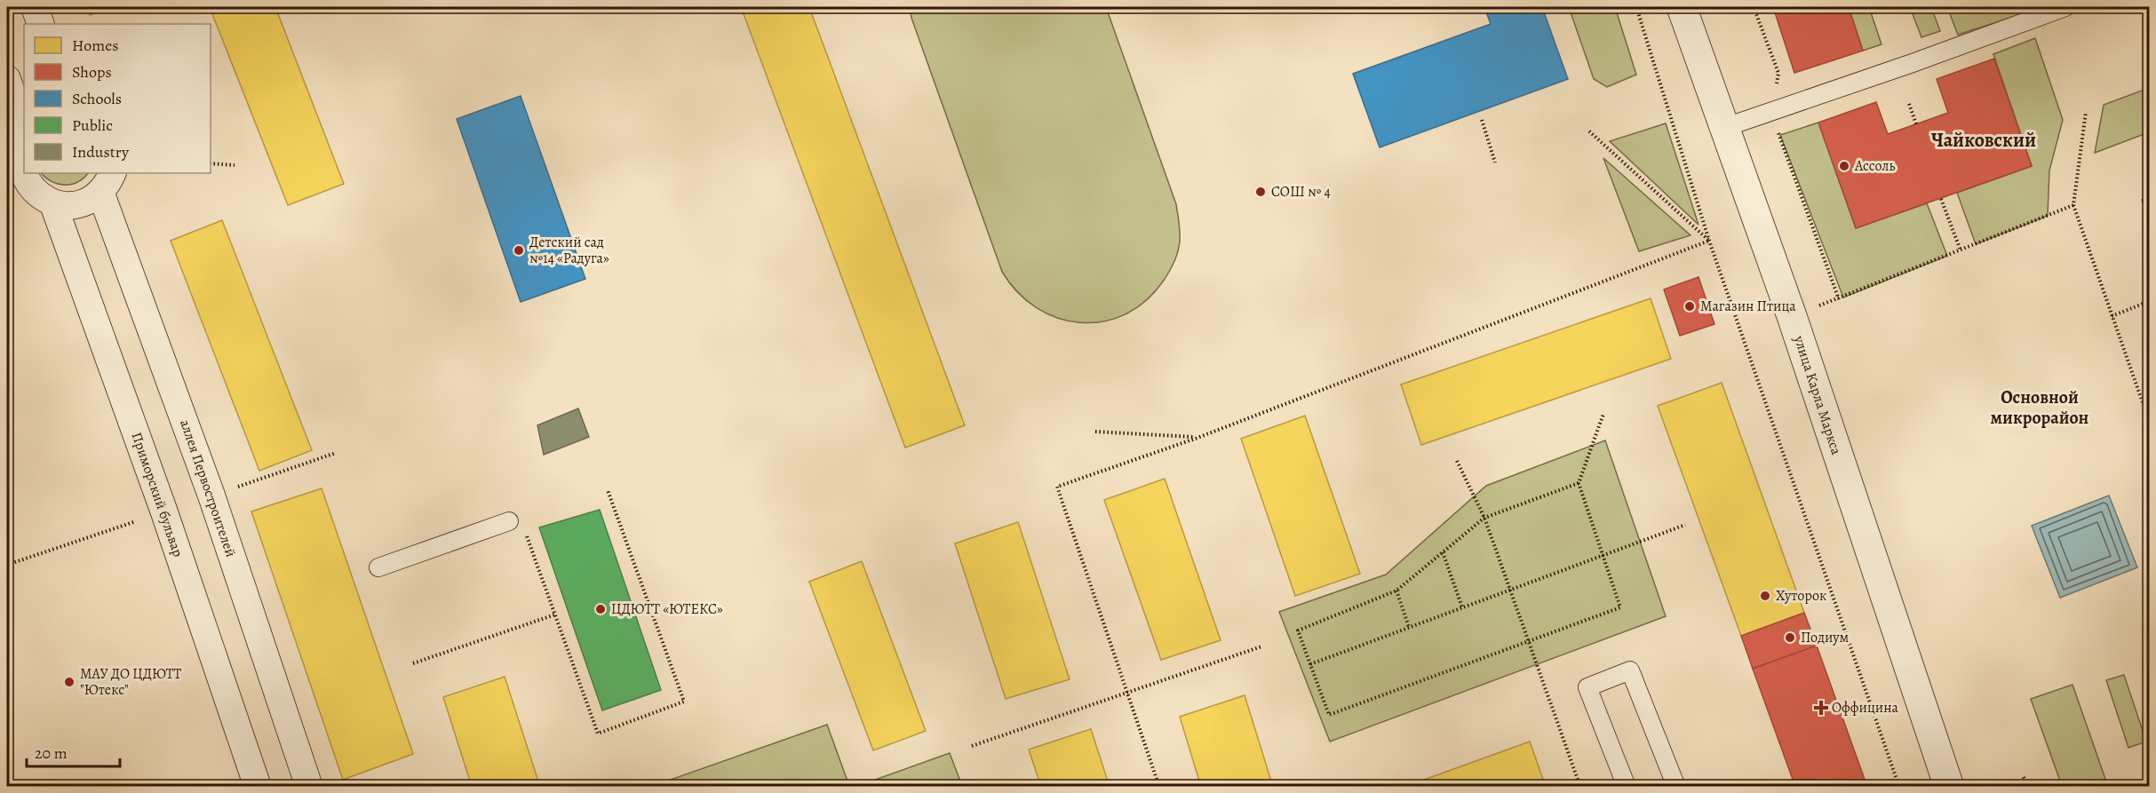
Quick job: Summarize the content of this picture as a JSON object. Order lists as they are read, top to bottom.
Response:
{
  "streets": {
    "street": ["улица Карла Маркса", "аллея Первостроителей", "Приморский бульвар"]
  },
  "districts": ["Чайковский", "Основной микрорайон"],
  "places": {
    "other": [
      "Ассоль",
      "СОШ № 4",
      "Детский сад №14 «Радуга»",
      "Магазин Птица",
      "Хуторок",
      "ЦДЮТТ «ЮТЕКС»",
      "Подиум",
      "МАУ ДО ЦДЮТТ \"Ютекс\""
    ],
    "health": ["Оффицина"]
  },
  "legend": [
    "Homes",
    "Shops",
    "Schools",
    "Public",
    "Industry"
  ],
  "scale_bar": "20 m"
}
